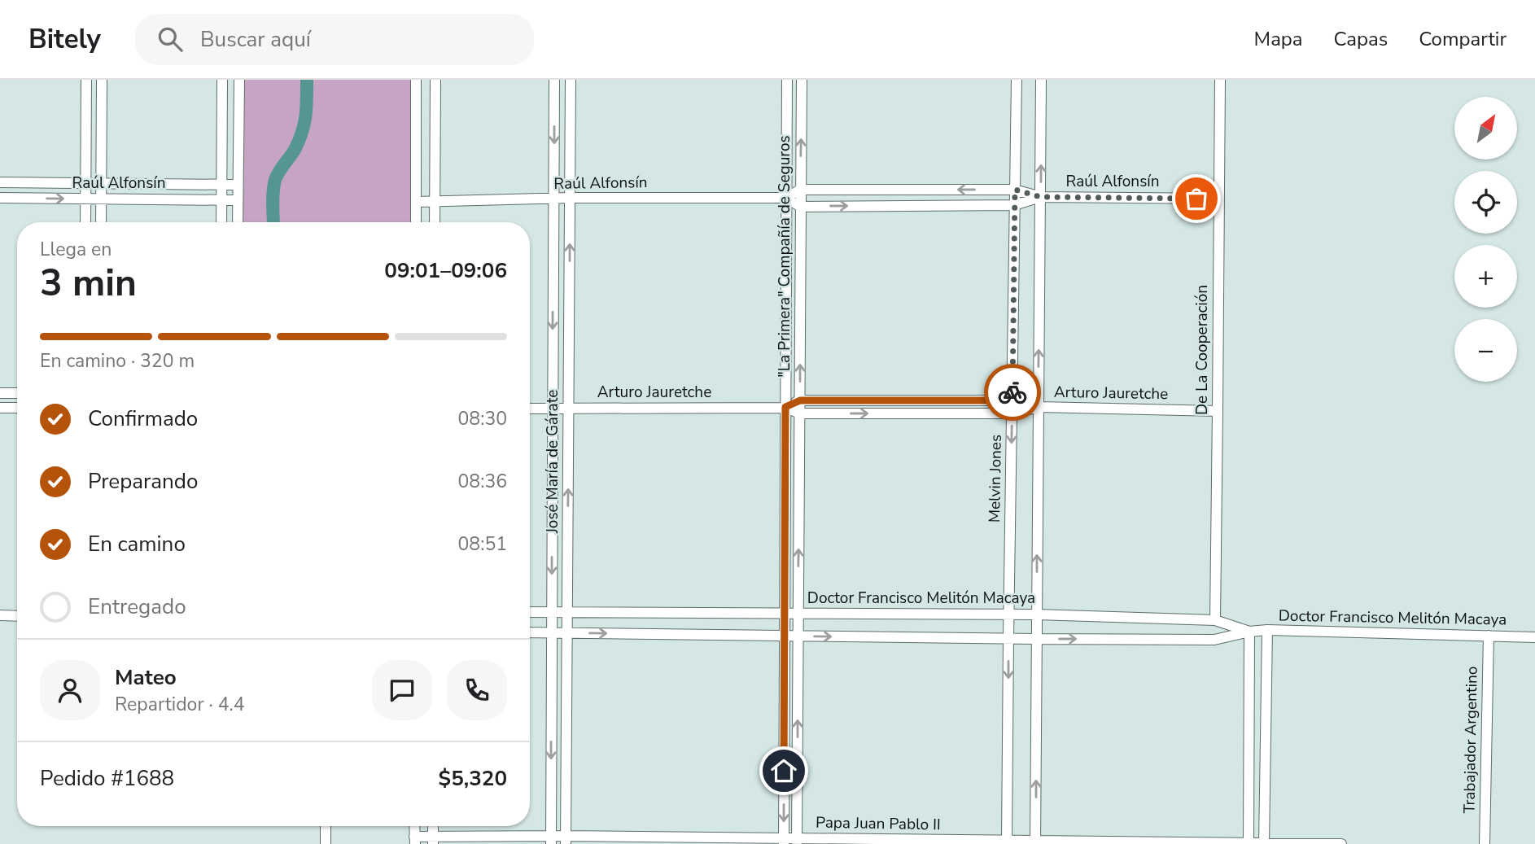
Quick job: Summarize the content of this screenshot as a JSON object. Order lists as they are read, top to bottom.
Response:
{
  "streets": {
    "street": [
      "Raúl Alfonsín",
      "\"La Primera\" Compañía de Seguros",
      "De La Cooperación",
      "Arturo Jauretche",
      "José María de Gárate",
      "Melvin Jones",
      "Doctor Francisco Melitón Macaya",
      "Trabajador Argentino",
      "Papa Juan Pablo II"
    ]
  },
  "crossings": [
    ["Raúl Alfonsín", "\"La Primera\" Compañía de Seguros"],
    ["Raúl Alfonsín", "De La Cooperación"],
    ["Raúl Alfonsín", "José María de Gárate"],
    ["Raúl Alfonsín", "Melvin Jones"],
    ["\"La Primera\" Compañía de Seguros", "Arturo Jauretche"],
    ["\"La Primera\" Compañía de Seguros", "Doctor Francisco Melitón Macaya"],
    ["\"La Primera\" Compañía de Seguros", "Papa Juan Pablo II"],
    ["De La Cooperación", "Arturo Jauretche"],
    ["De La Cooperación", "Doctor Francisco Melitón Macaya"],
    ["Arturo Jauretche", "José María de Gárate"],
    ["Arturo Jauretche", "Melvin Jones"],
    ["José María de Gárate", "Doctor Francisco Melitón Macaya"],
    ["José María de Gárate", "Papa Juan Pablo II"],
    ["Melvin Jones", "Doctor Francisco Melitón Macaya"],
    ["Melvin Jones", "Papa Juan Pablo II"],
    ["Doctor Francisco Melitón Macaya", "Trabajador Argentino"]
  ],
  "north": "top right",
  "page": {
    "header": "Bitely",
    "search": "Buscar aquí",
    "nav": ["Mapa", "Capas", "Compartir"],
    "map_buttons": ["+", "−"],
    "heading": ["3 min", "Llega en", "09:01–09:06"],
    "panel": [
      "Mateo",
      "Repartidor · 4.4",
      "Pedido #1688",
      "$5,320"
    ],
    "bar": "En camino · 320 m",
    "list": [
      ["Confirmado", "08:30"],
      ["Preparando", "08:36"],
      ["En camino", "08:51"],
      "Entregado"
    ]
  }
}
